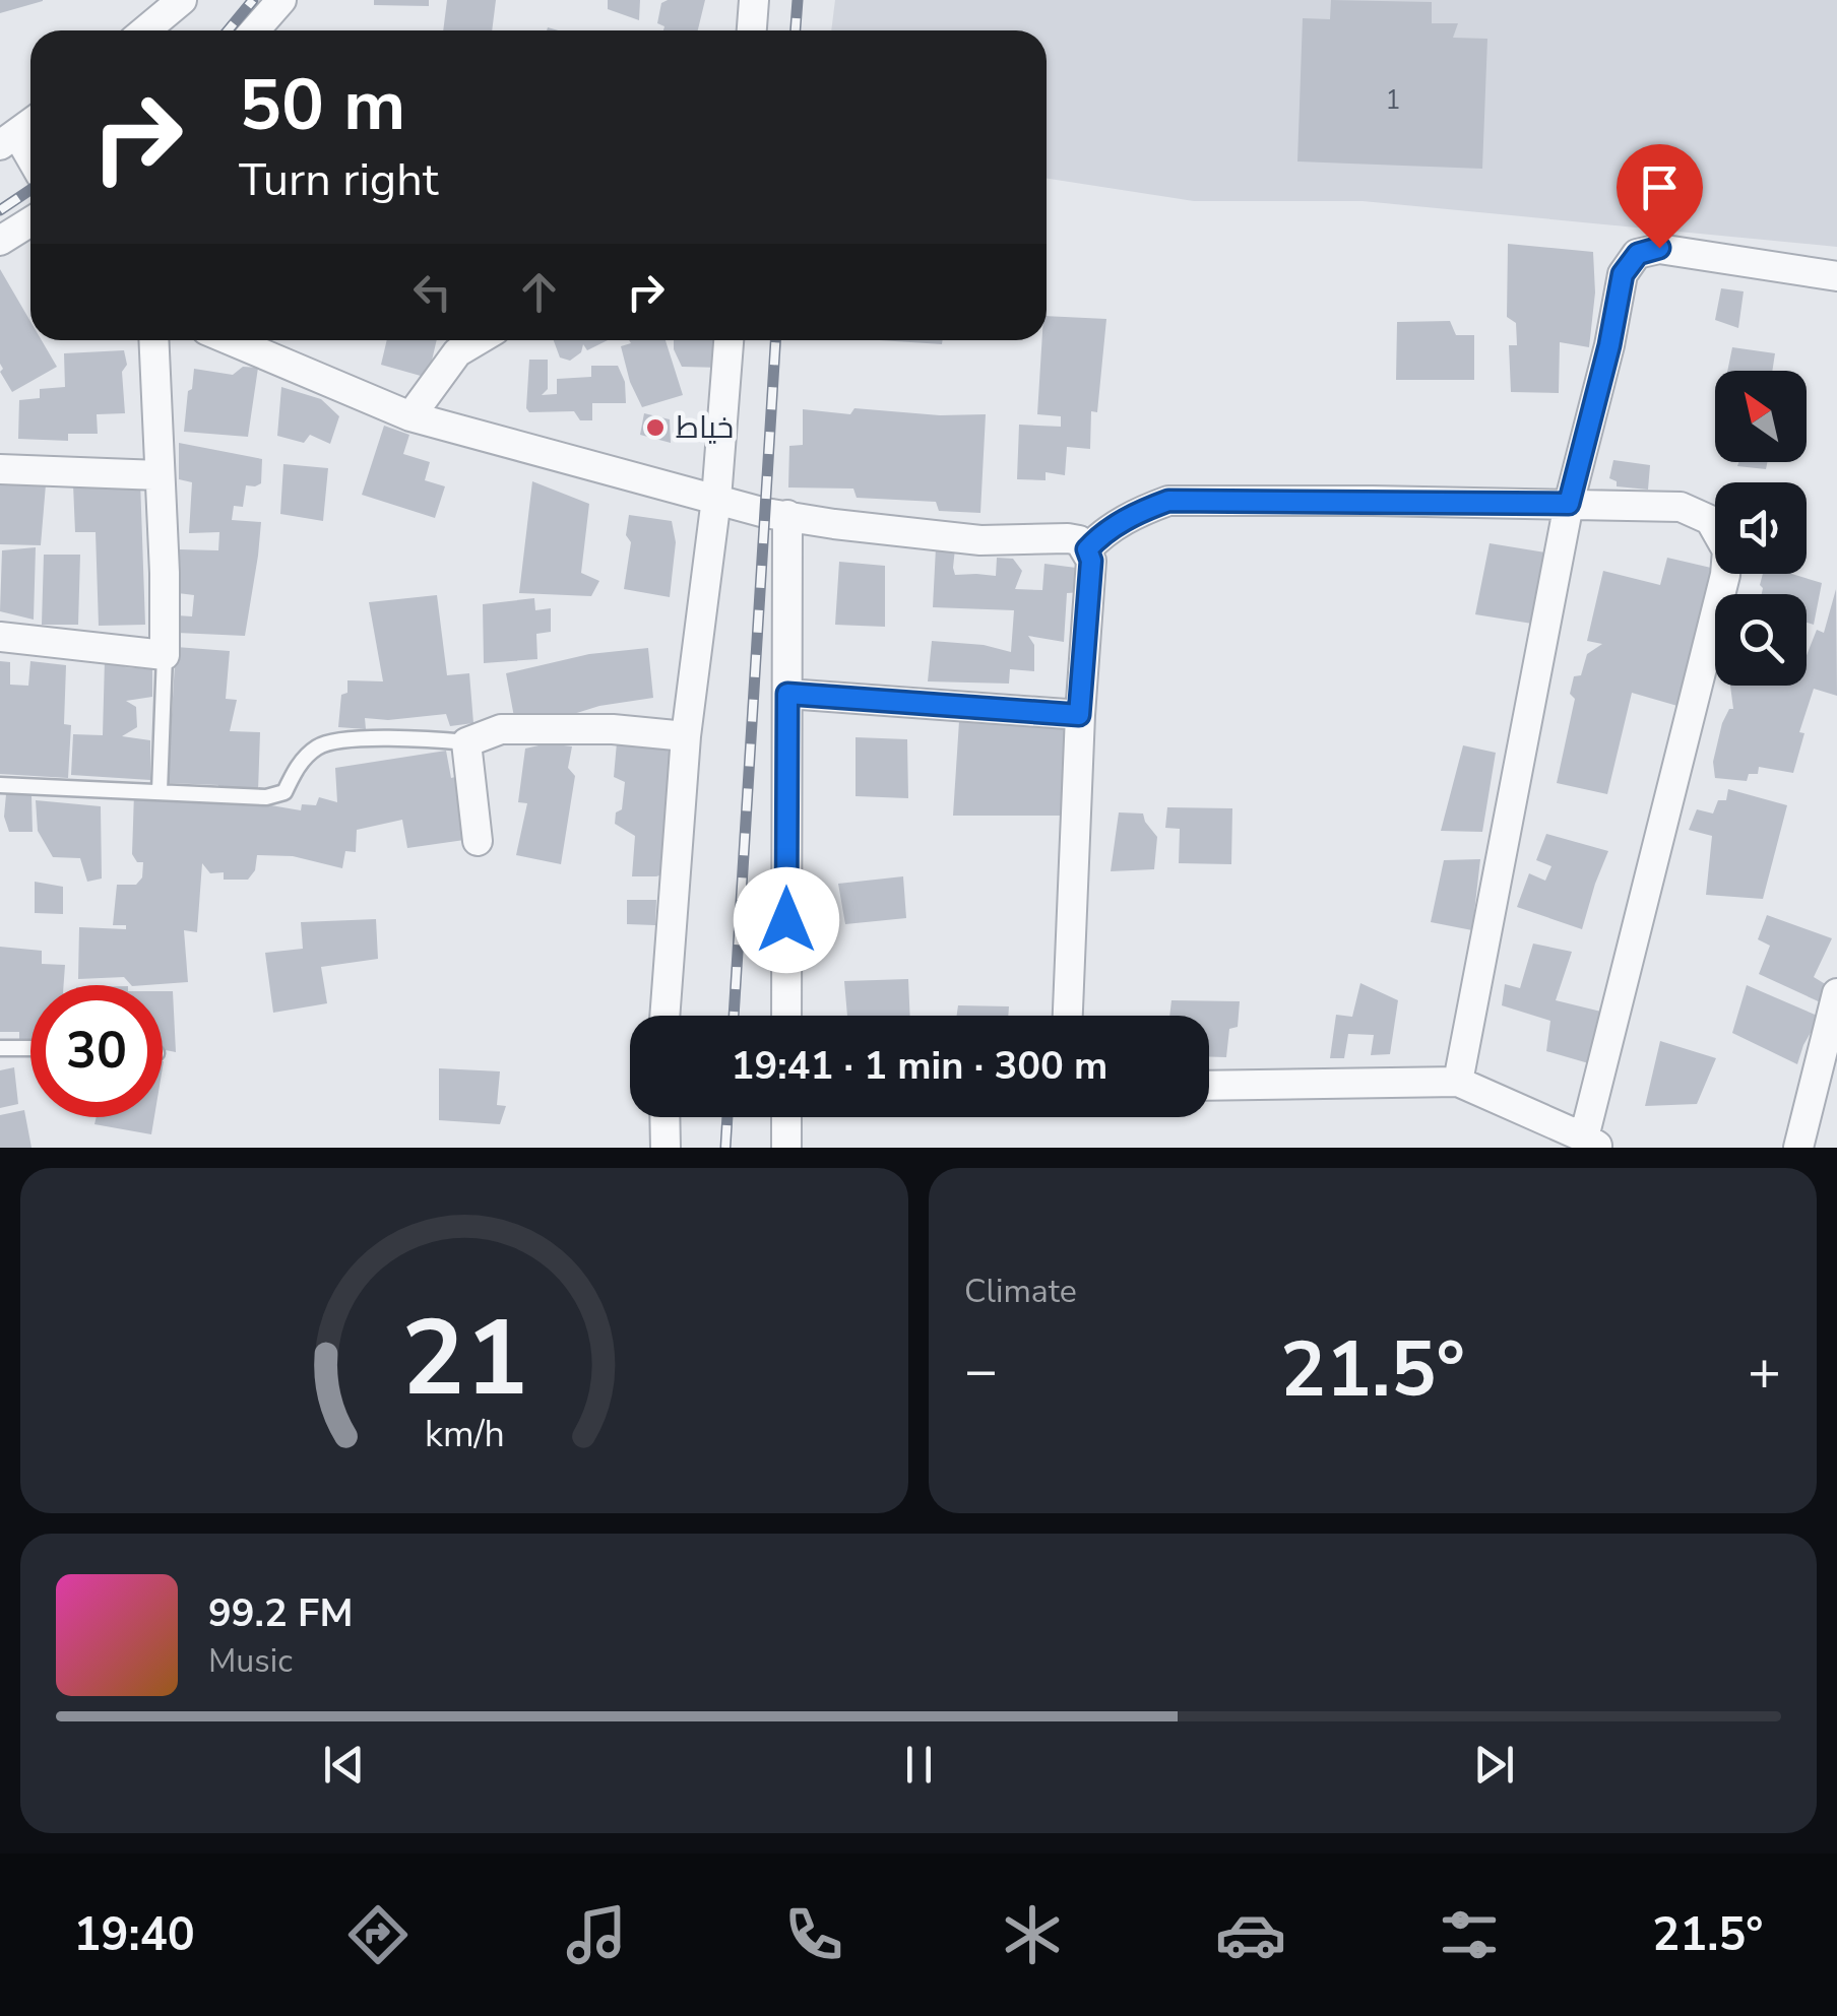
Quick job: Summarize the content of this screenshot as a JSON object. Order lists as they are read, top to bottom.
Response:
{
  "places": ["خياط"],
  "house_numbers": ["1"],
  "north": "top left",
  "page": {
    "turn": ["50 m", "Turn right"],
    "limit": "30",
    "trip": "19:41 · 1 min · 300 m",
    "tile": "Climate",
    "heat": ["−", "21.5°", "+"],
    "song": ["99.2 FM", "Music"],
    "tabs": ["19:40", "21.5°"],
    "gauge": ["21", "km/h"]
  }
}
